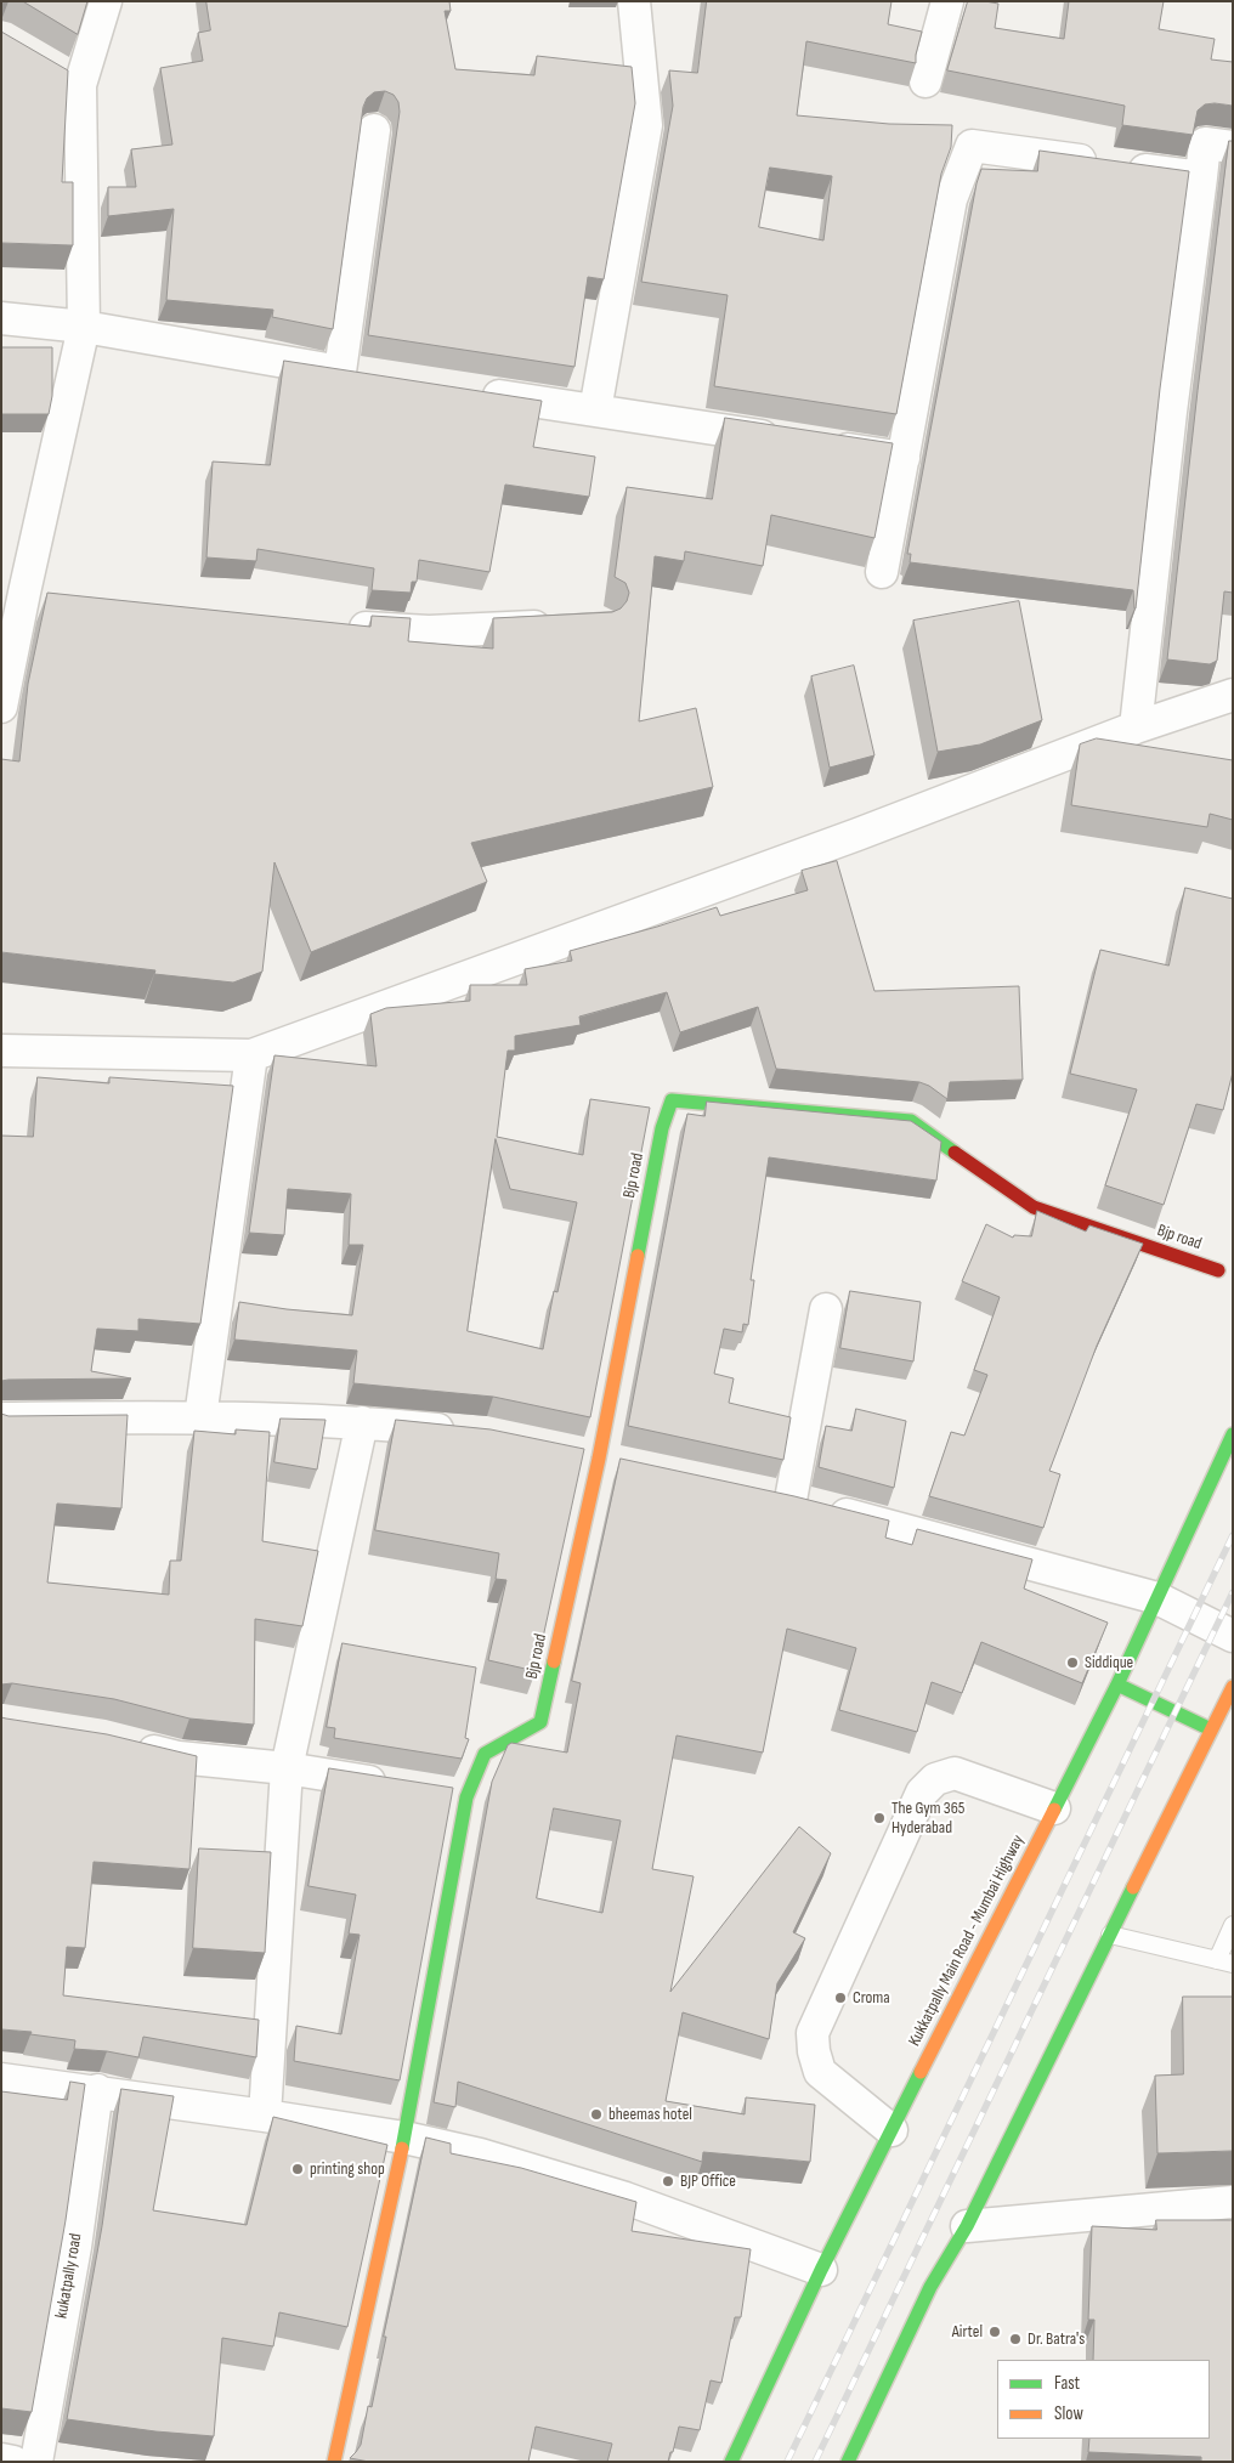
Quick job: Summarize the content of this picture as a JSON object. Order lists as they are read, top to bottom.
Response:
{
  "streets": {
    "main road": ["Bjp road", "Kukkatpally Main Road - Mumbai Highway"],
    "street": ["kukatpally road"]
  },
  "places": [
    "Siddique",
    "The Gym 365 Hyderabad",
    "Croma",
    "bheemas hotel",
    "printing shop",
    "BJP Office",
    "Airtel",
    "Dr. Batra's"
  ],
  "legend": ["Fast", "Slow"]
}
